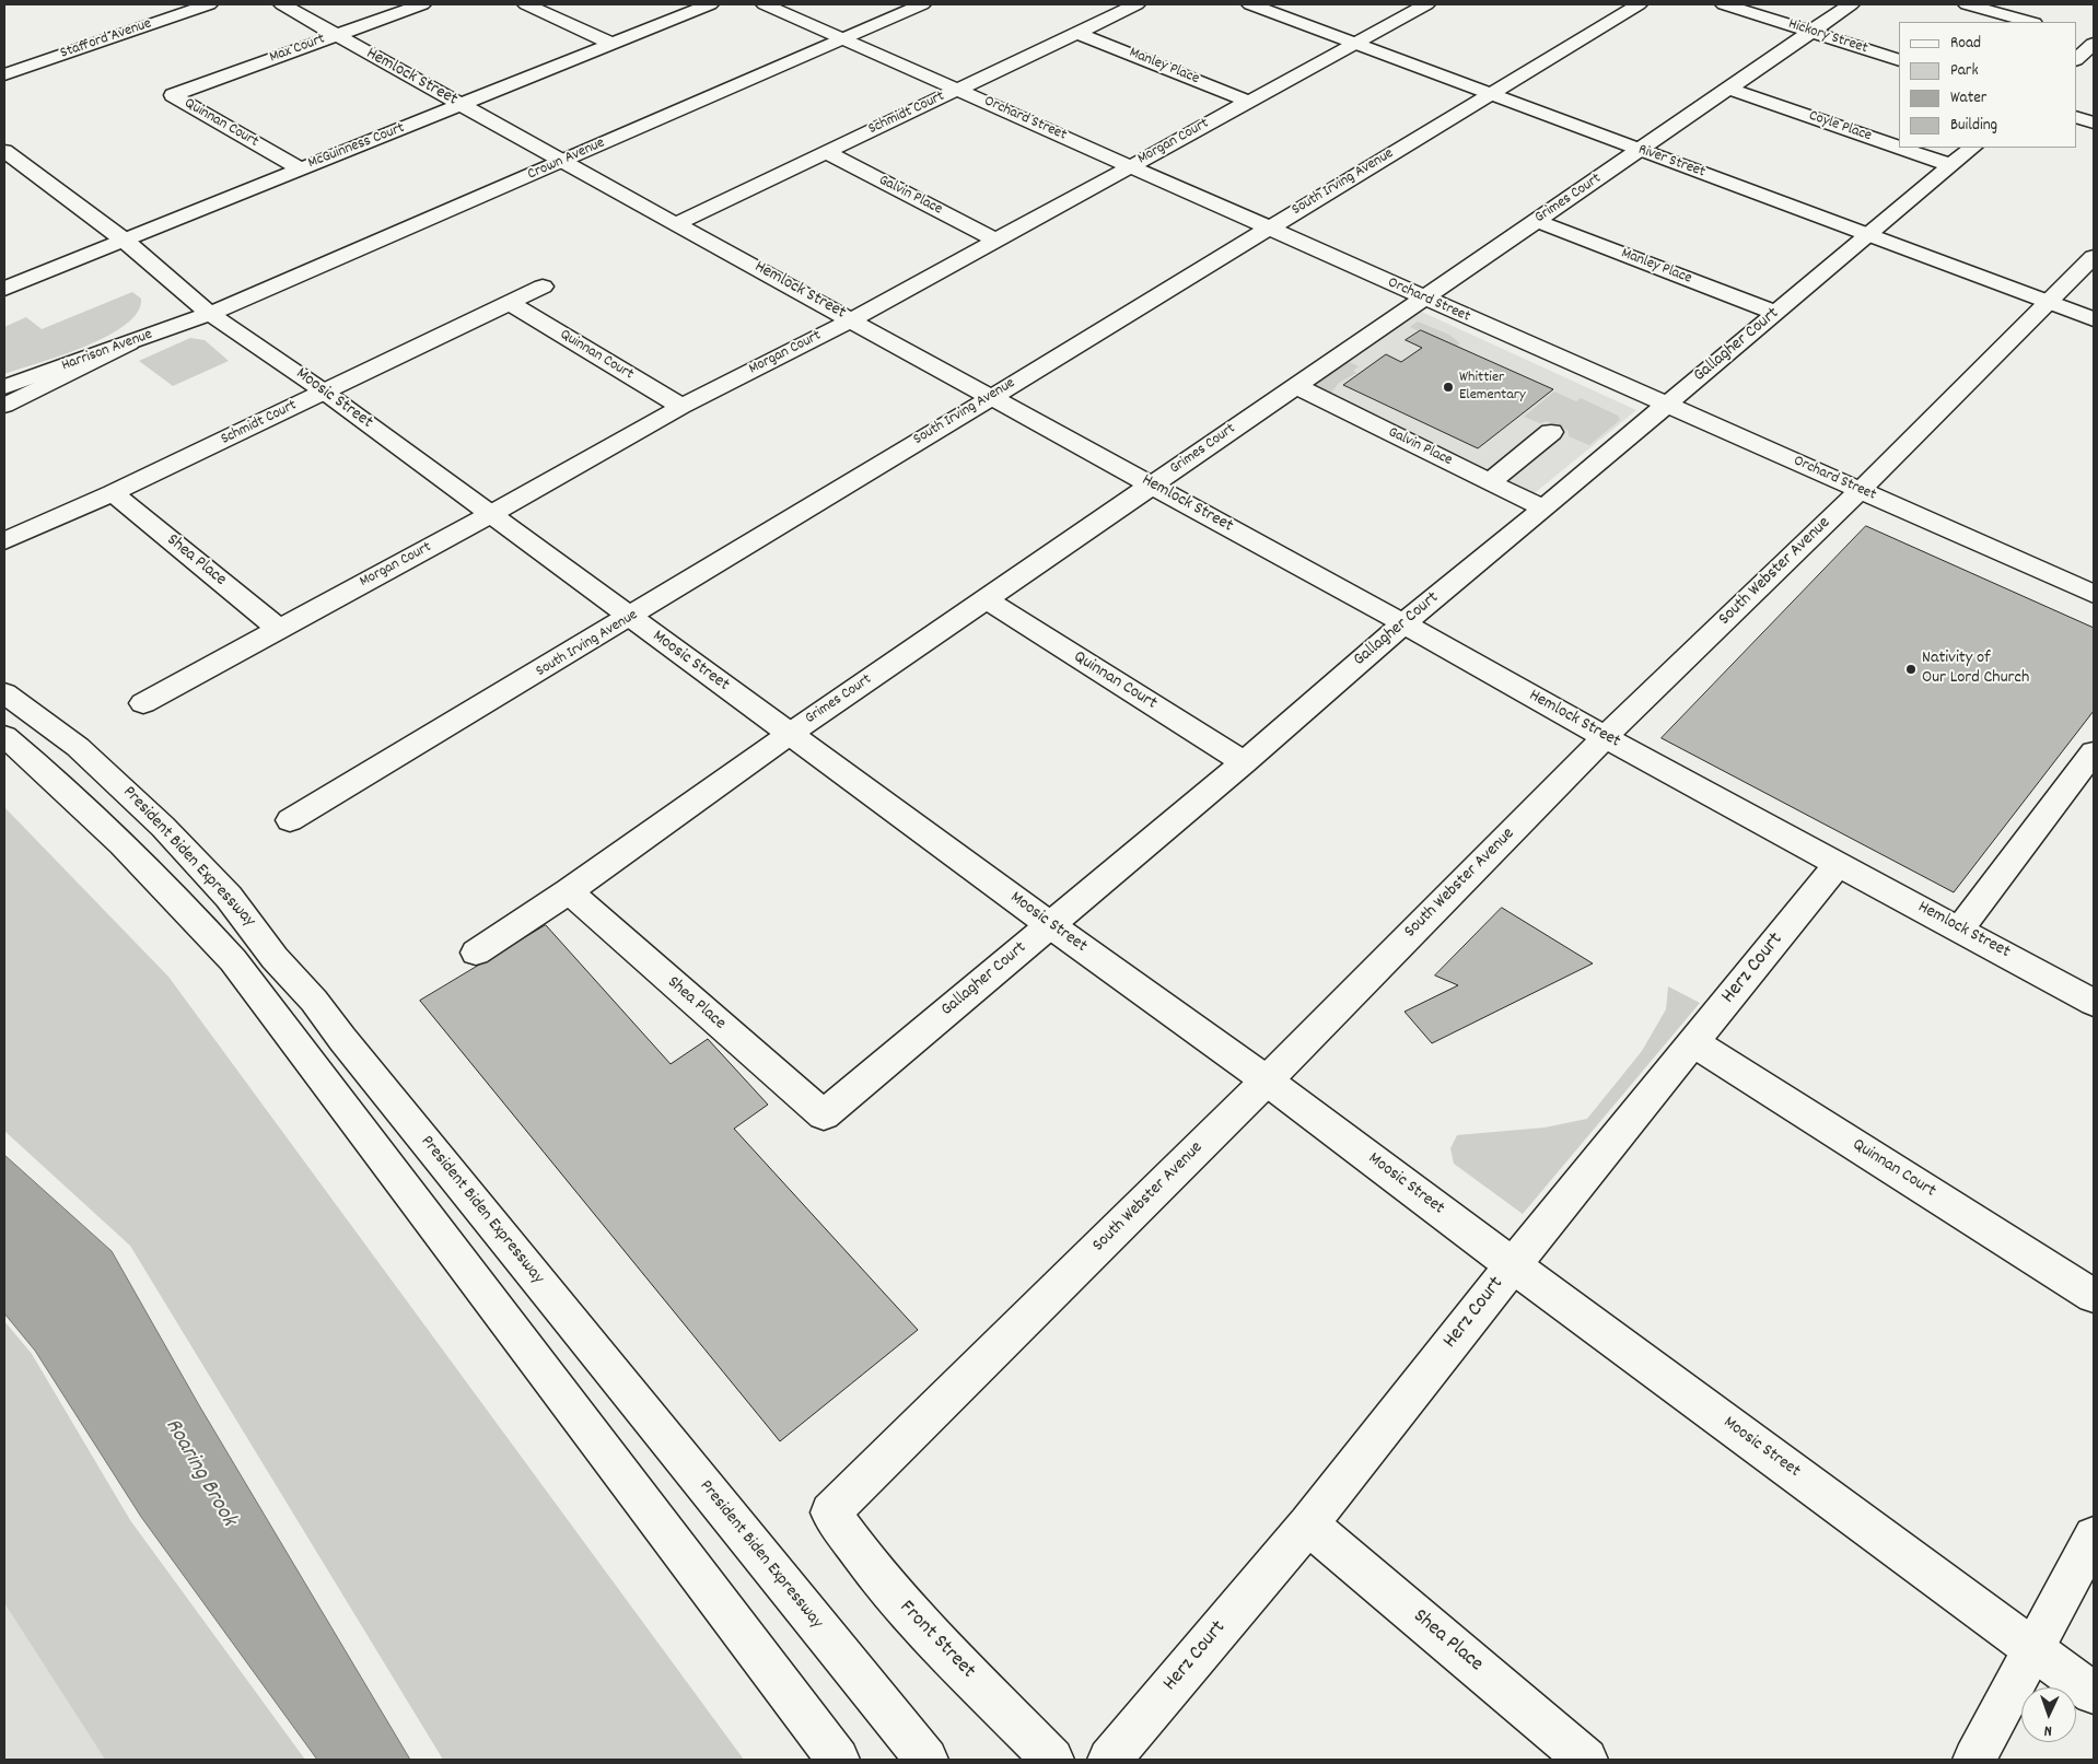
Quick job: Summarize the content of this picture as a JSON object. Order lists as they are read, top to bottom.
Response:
{
  "streets": {
    "main road": [
      "Hickory Street",
      "Stafford Avenue",
      "Max Court",
      "Manley Place",
      "Hemlock Street",
      "Schmidt Court",
      "Orchard Street",
      "Quinnan Court",
      "Coyle Place",
      "Morgan Court",
      "McGuinness Court",
      "Crown Avenue",
      "River Street",
      "South Irving Avenue",
      "Galvin Place",
      "Grimes Court",
      "Gallagher Court",
      "Harrison Avenue",
      "Moosic Street",
      "Shea Place",
      "South Webster Avenue",
      "President Biden Expressway",
      "Herz Court",
      "Front Street"
    ]
  },
  "crossings": [
    ["Hickory Street", "Grimes Court"],
    ["Max Court", "Hemlock Street"],
    ["Max Court", "Quinnan Court"],
    ["Manley Place", "Schmidt Court"],
    ["Manley Place", "Morgan Court"],
    ["Manley Place", "Grimes Court"],
    ["Manley Place", "Gallagher Court"],
    ["Hemlock Street", "Schmidt Court"],
    ["Hemlock Street", "Morgan Court"],
    ["Hemlock Street", "McGuinness Court"],
    ["Hemlock Street", "Crown Avenue"],
    ["Hemlock Street", "South Irving Avenue"],
    ["Hemlock Street", "Grimes Court"],
    ["Hemlock Street", "Gallagher Court"],
    ["Hemlock Street", "South Webster Avenue"],
    ["Hemlock Street", "Herz Court"],
    ["Schmidt Court", "Orchard Street"],
    ["Schmidt Court", "Quinnan Court"],
    ["Schmidt Court", "Galvin Place"],
    ["Schmidt Court", "Moosic Street"],
    ["Schmidt Court", "Shea Place"],
    ["Orchard Street", "Morgan Court"],
    ["Orchard Street", "Crown Avenue"],
    ["Orchard Street", "South Irving Avenue"],
    ["Orchard Street", "Grimes Court"],
    ["Orchard Street", "Gallagher Court"],
    ["Orchard Street", "South Webster Avenue"],
    ["Quinnan Court", "Morgan Court"],
    ["Quinnan Court", "McGuinness Court"],
    ["Quinnan Court", "Grimes Court"],
    ["Quinnan Court", "Gallagher Court"],
    ["Quinnan Court", "Herz Court"],
    ["Coyle Place", "Grimes Court"],
    ["Coyle Place", "Gallagher Court"],
    ["Morgan Court", "River Street"],
    ["Morgan Court", "Galvin Place"],
    ["Morgan Court", "Moosic Street"],
    ["Morgan Court", "Shea Place"],
    ["McGuinness Court", "Moosic Street"],
    ["Crown Avenue", "Harrison Avenue"],
    ["Crown Avenue", "Moosic Street"],
    ["River Street", "South Irving Avenue"],
    ["River Street", "Grimes Court"],
    ["River Street", "Gallagher Court"],
    ["River Street", "South Webster Avenue"],
    ["South Irving Avenue", "Moosic Street"],
    ["Galvin Place", "Grimes Court"],
    ["Galvin Place", "Gallagher Court"],
    ["Grimes Court", "Moosic Street"],
    ["Grimes Court", "Shea Place"],
    ["Gallagher Court", "Moosic Street"],
    ["Gallagher Court", "Shea Place"],
    ["Harrison Avenue", "Moosic Street"],
    ["Moosic Street", "South Webster Avenue"],
    ["Moosic Street", "Herz Court"],
    ["Shea Place", "Herz Court"],
    ["South Webster Avenue", "Front Street"]
  ],
  "water": ["Roaring Brook"],
  "places": ["Whittier Elementary", "Nativity of Our Lord Church"],
  "legend": [
    "Road",
    "Park",
    "Water",
    "Building"
  ],
  "north": "bottom"
}
